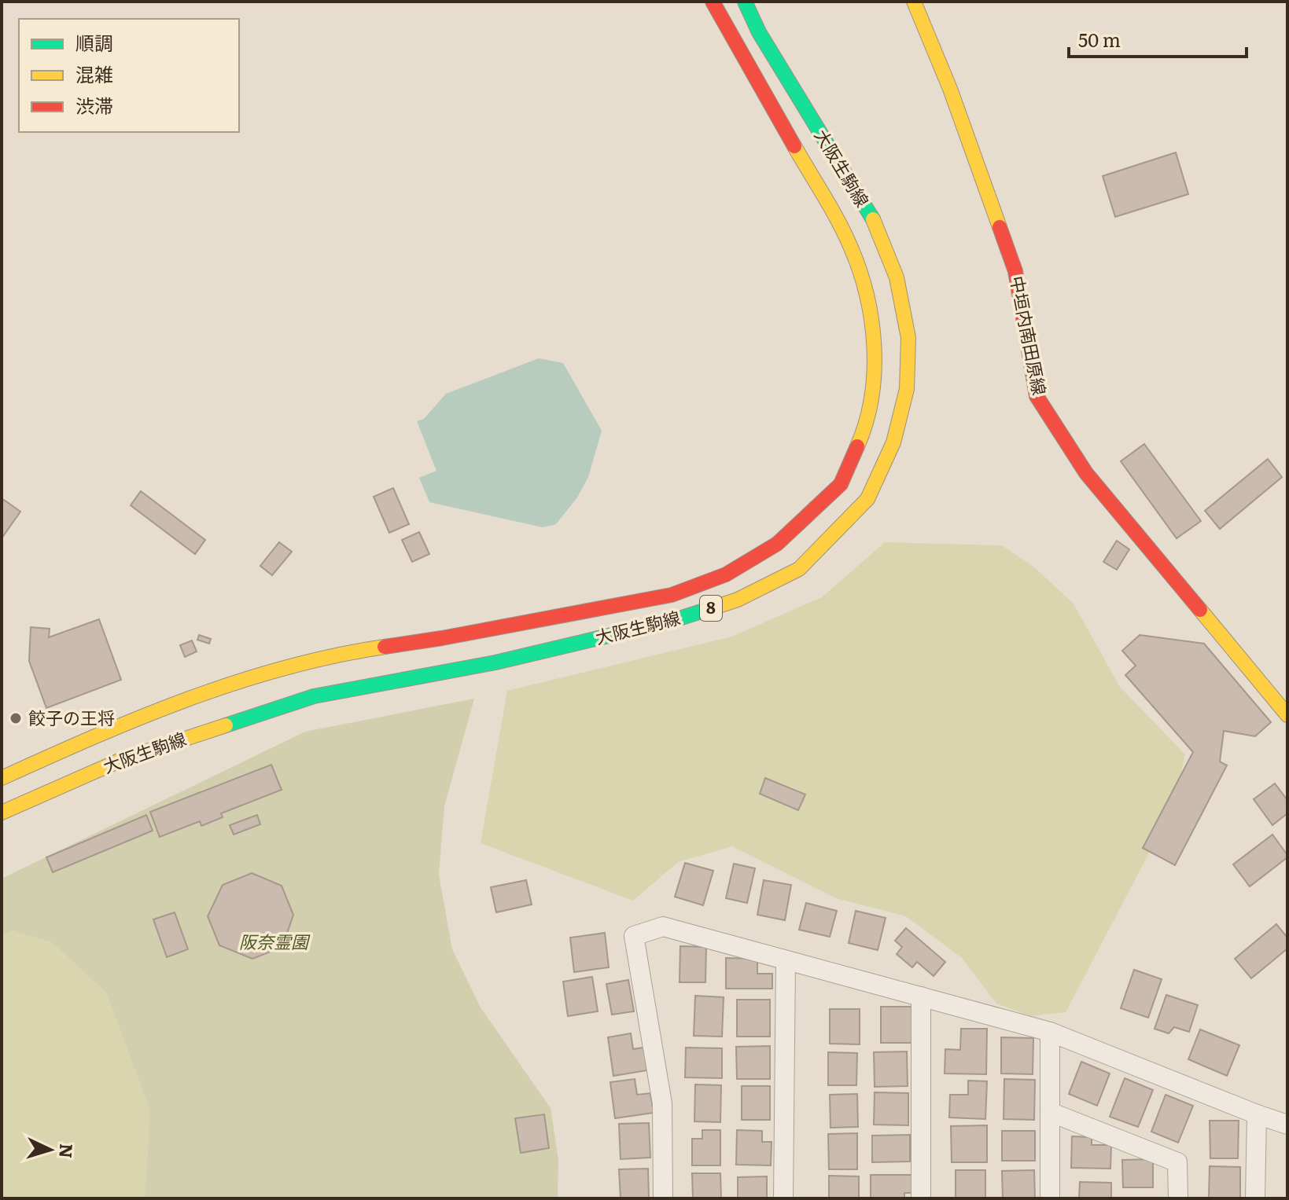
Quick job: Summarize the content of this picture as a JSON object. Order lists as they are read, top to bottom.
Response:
{
  "streets": {
    "main road": ["大阪生駒線", "中垣内南田原線", "8"]
  },
  "parks": ["阪奈霊園"],
  "places": ["餃子の王将"],
  "legend": ["順調", "混雑", "渋滞"],
  "scale_bar": "50 m",
  "north": "right"
}
